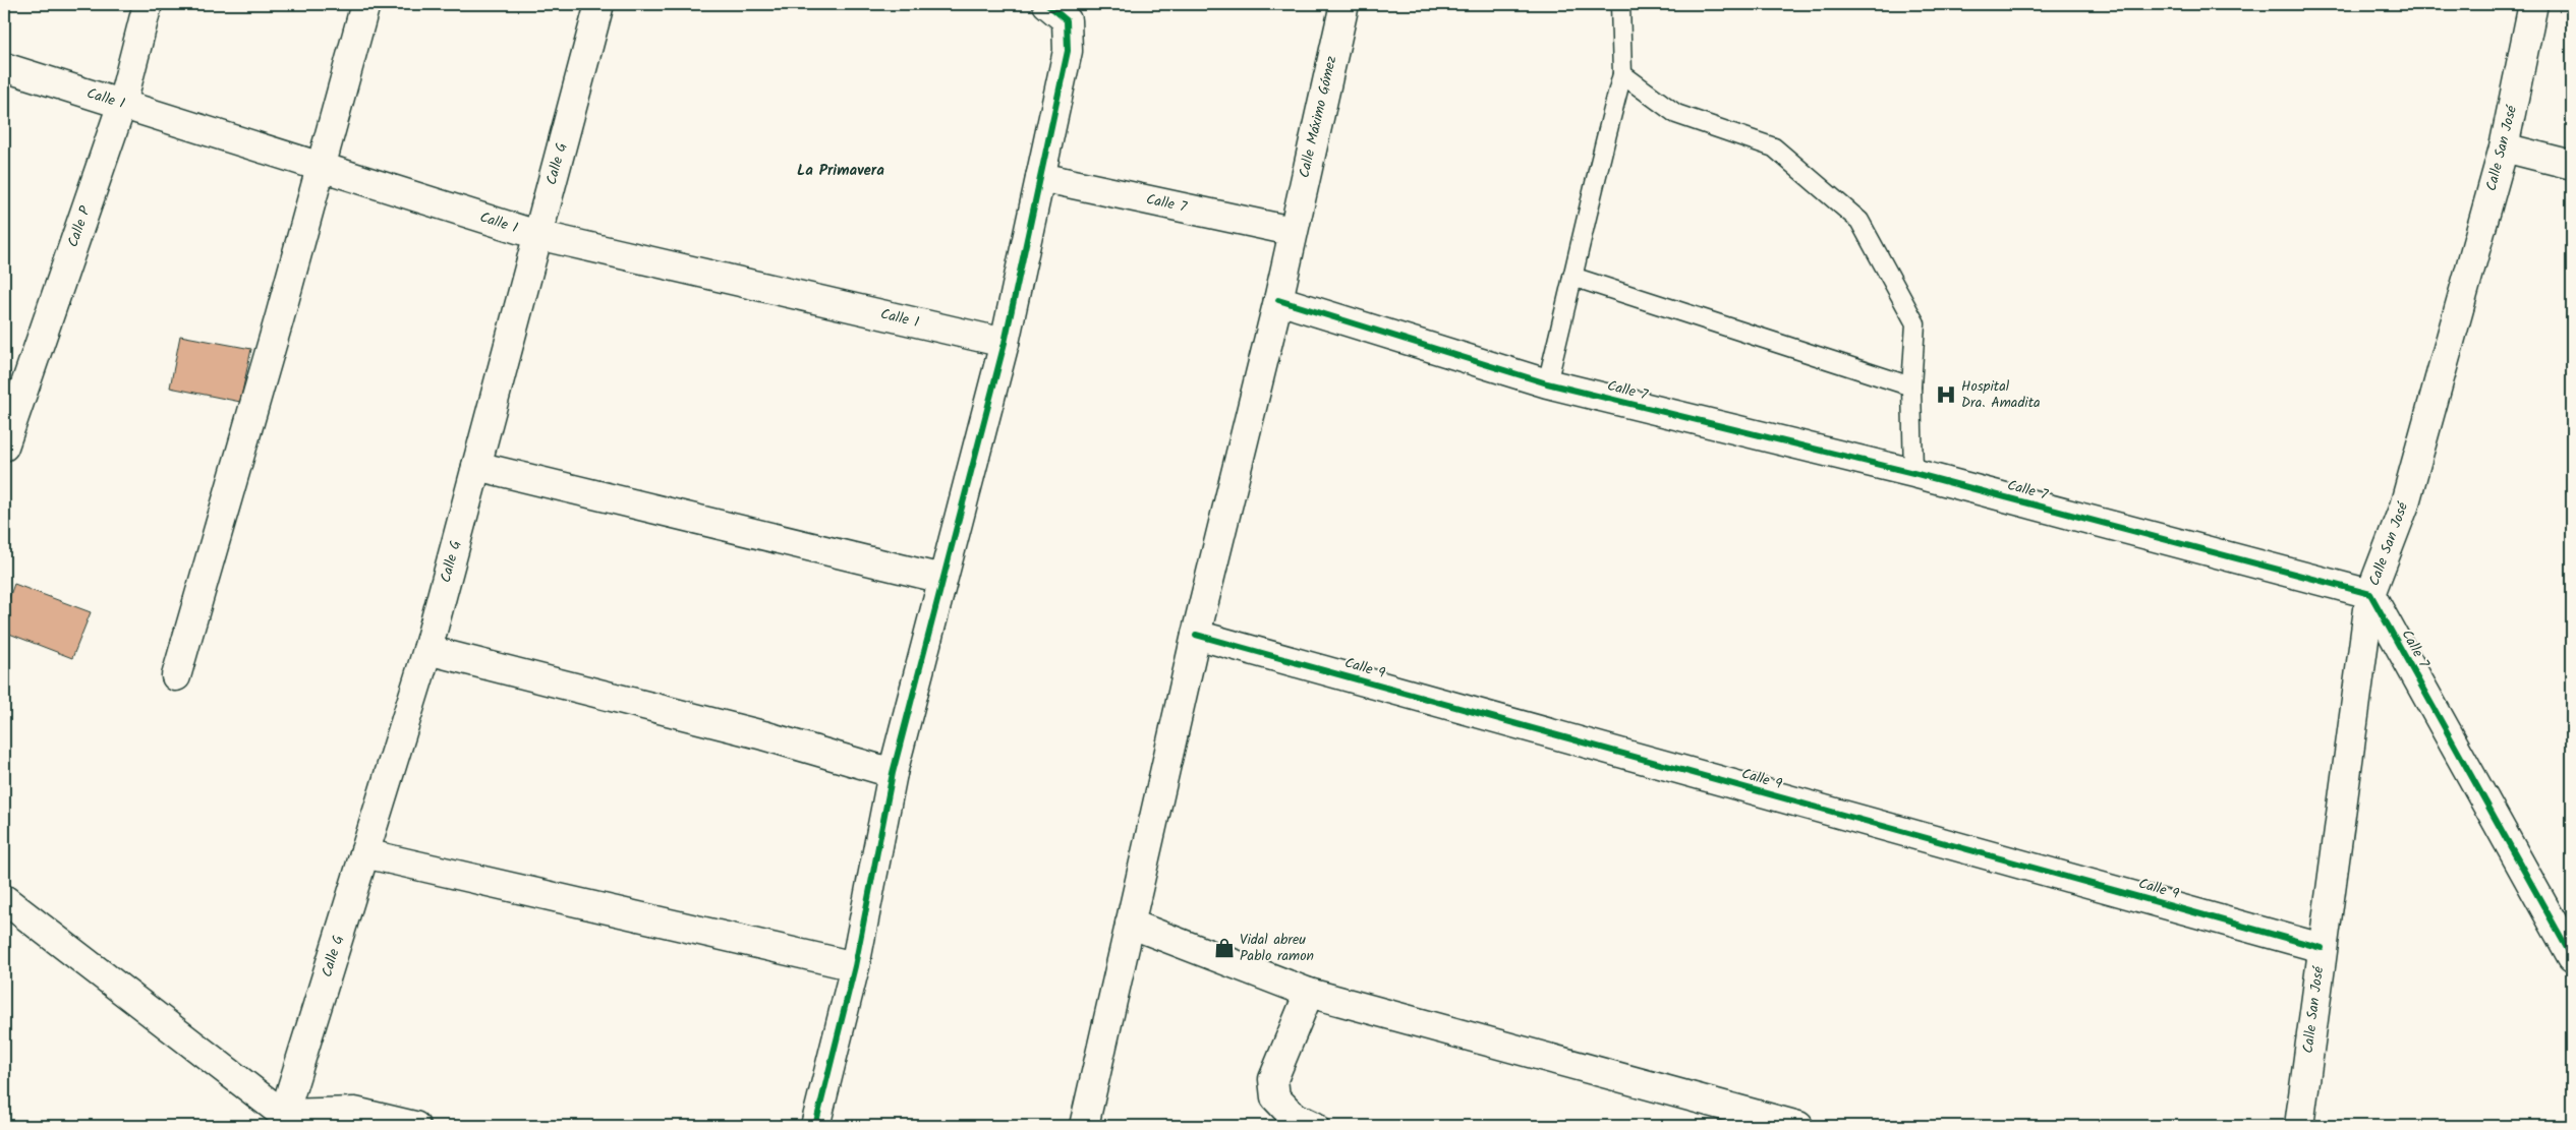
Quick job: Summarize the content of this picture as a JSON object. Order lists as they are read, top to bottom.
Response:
{
  "streets": {
    "street": [
      "Calle 1",
      "Calle Máximo Gómez",
      "Calle San José",
      "Calle G",
      "Calle 7",
      "Calle P",
      "Calle 9"
    ]
  },
  "crossings": [
    ["Calle 1", "Calle G"],
    ["Calle 1", "Calle P"],
    ["Calle Máximo Gómez", "Calle 7"],
    ["Calle Máximo Gómez", "Calle 9"],
    ["Calle San José", "Calle 7"],
    ["Calle San José", "Calle 9"]
  ],
  "districts": ["La Primavera"],
  "places": {
    "hospital": ["Hospital Dra. Amadita"],
    "shop": ["Vidal abreu Pablo ramon"]
  }
}
